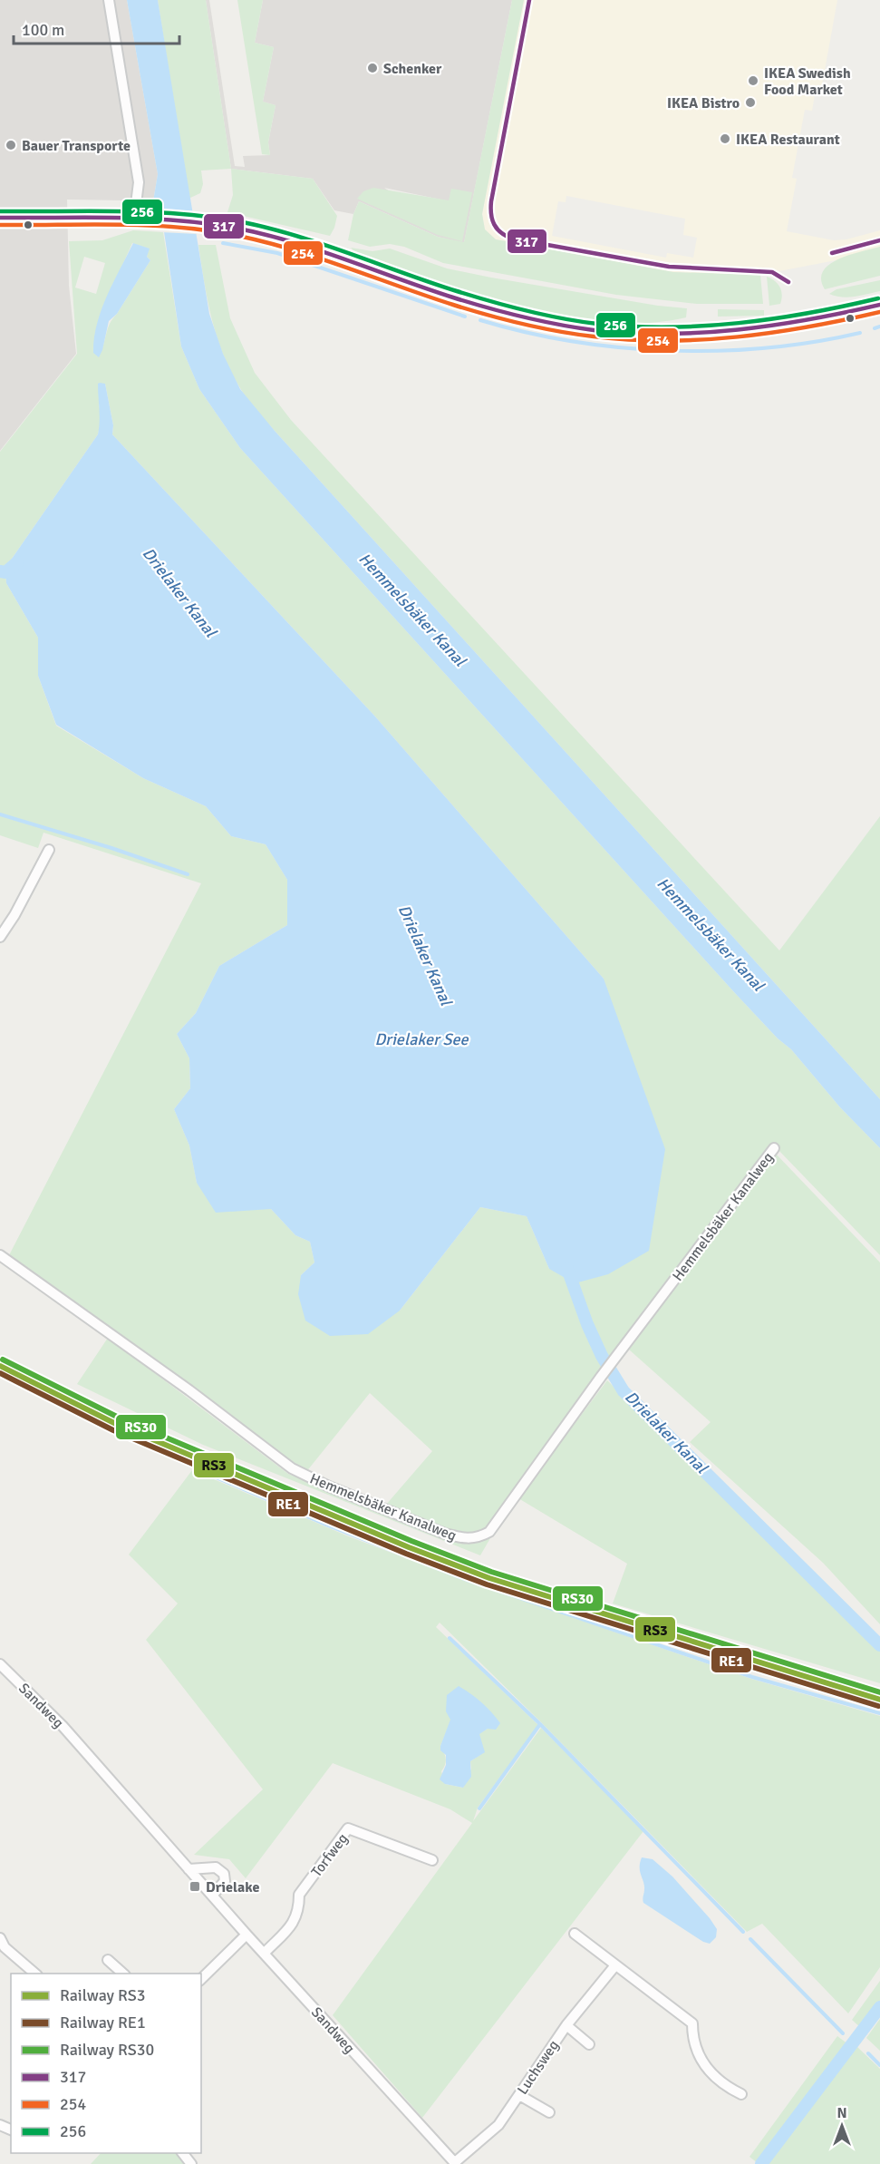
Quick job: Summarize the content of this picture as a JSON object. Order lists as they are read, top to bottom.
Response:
{
  "streets": {
    "street": [
      "Hemmelsbäker Kanalweg",
      "Sandweg",
      "Torfweg",
      "Luchsweg"
    ]
  },
  "crossings": [
    ["Sandweg", "Torfweg"],
    ["Sandweg", "Luchsweg"]
  ],
  "water": ["Drielaker Kanal", "Hemmelsbäker Kanal", "Drielaker See"],
  "places": {
    "other": [
      "Schenker",
      "IKEA Swedish Food Market",
      "IKEA Bistro",
      "IKEA Restaurant",
      "Bauer Transporte"
    ],
    "transit": ["Drielake"]
  },
  "lines": [
    "transit line 317",
    "transit line 256",
    "transit line 254",
    "rail line RS30",
    "rail line RS3",
    "rail line RE1"
  ],
  "legend": [
    "Railway RS3",
    "Railway RE1",
    "Railway RS30",
    "317",
    "254",
    "256"
  ],
  "scale_bar": "100 m",
  "north": "top"
}
